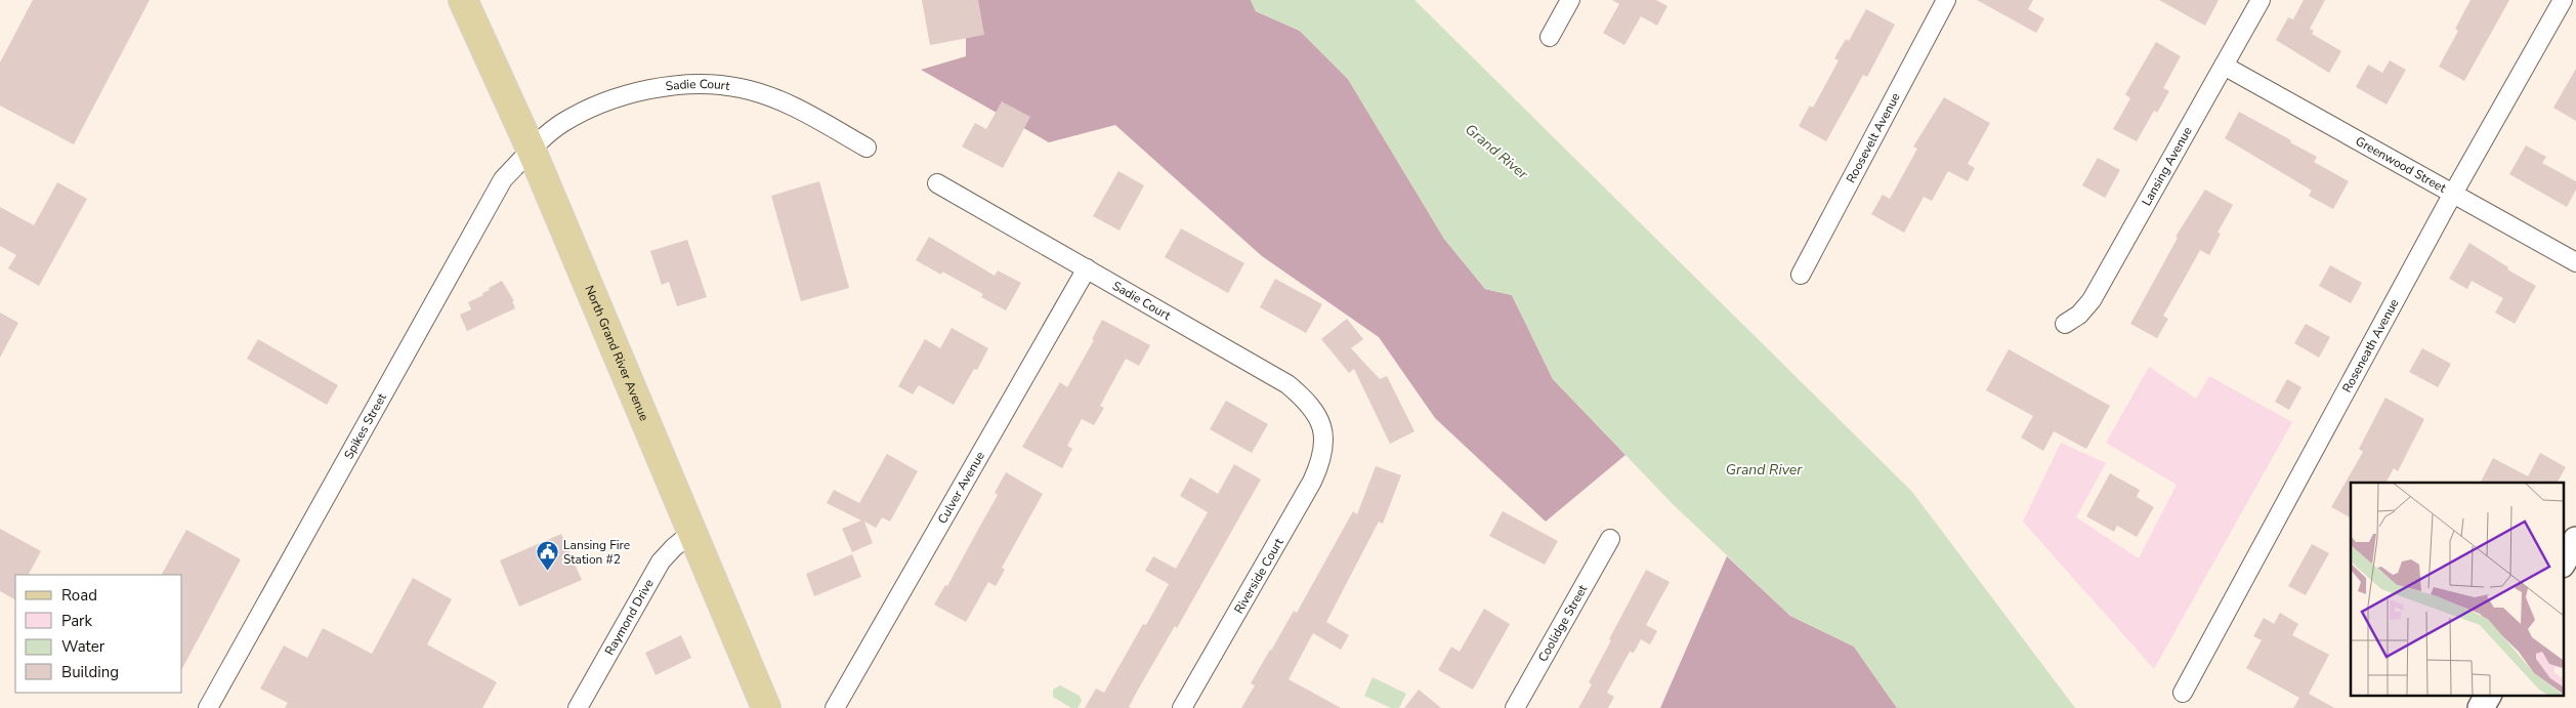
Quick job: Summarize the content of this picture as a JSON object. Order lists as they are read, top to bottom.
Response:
{
  "streets": {
    "main road": ["North Grand River Avenue"],
    "street": [
      "Sadie Court",
      "Roosevelt Avenue",
      "Greenwood Street",
      "Lansing Avenue",
      "Roseneath Avenue",
      "Spikes Street",
      "Culver Avenue",
      "Riverside Court",
      "Raymond Drive",
      "Coolidge Street"
    ]
  },
  "crossings": [
    ["Sadie Court", "North Grand River Avenue"],
    ["Sadie Court", "Spikes Street"],
    ["Sadie Court", "Culver Avenue"],
    ["Sadie Court", "Riverside Court"],
    ["Greenwood Street", "Lansing Avenue"],
    ["Greenwood Street", "Roseneath Avenue"],
    ["North Grand River Avenue", "Spikes Street"],
    ["North Grand River Avenue", "Raymond Drive"]
  ],
  "water": ["Grand River"],
  "places": {
    "public building": ["Lansing Fire Station #2"]
  },
  "legend": [
    "Road",
    "Park",
    "Water",
    "Building"
  ]
}
